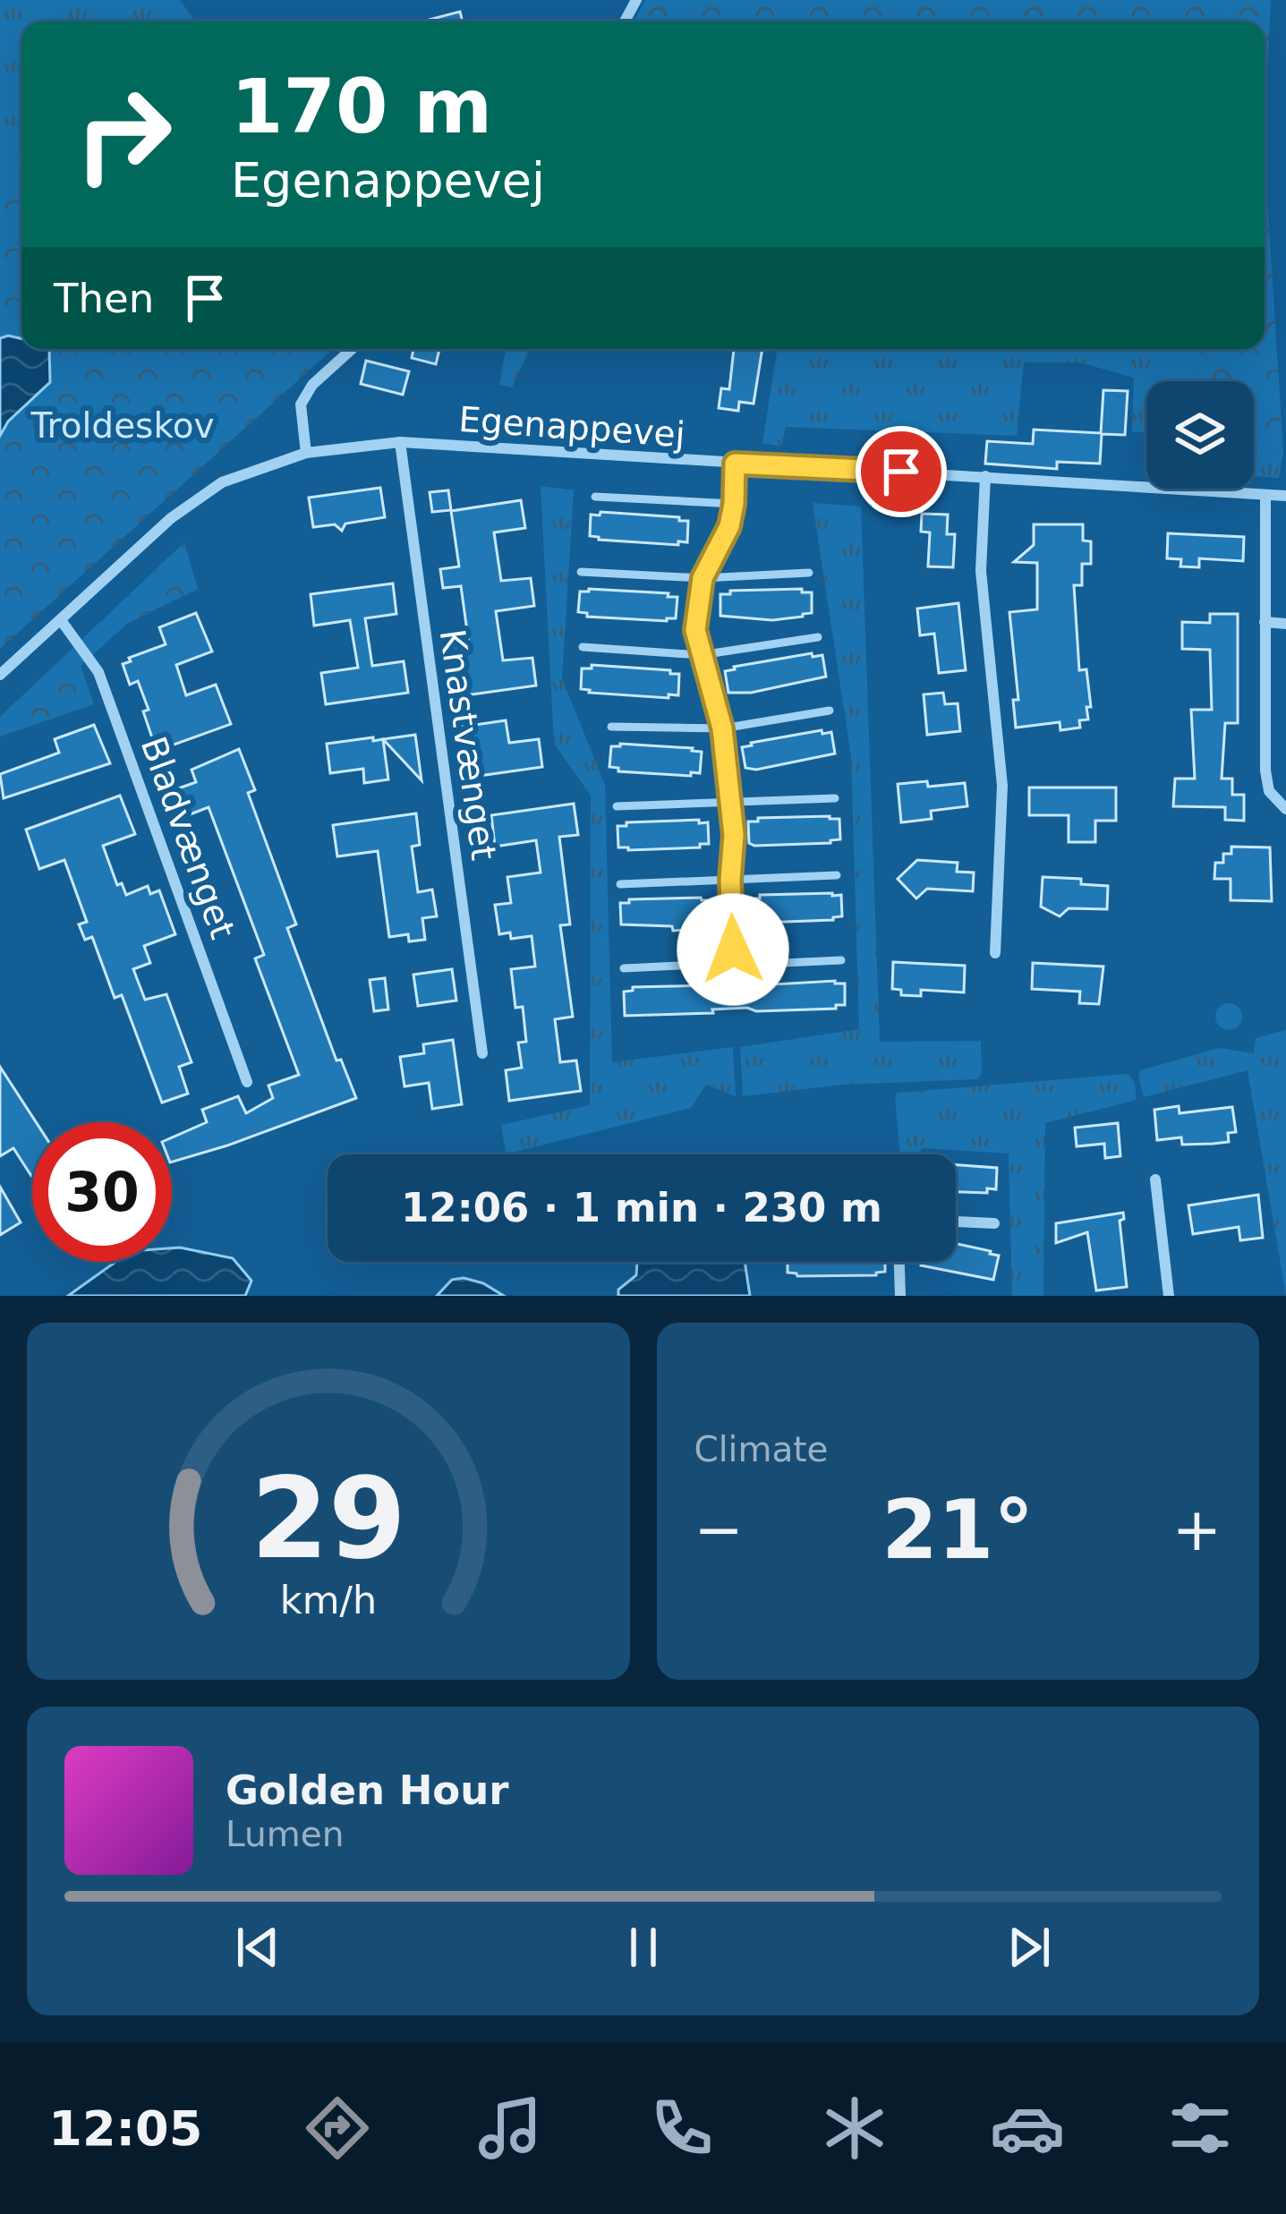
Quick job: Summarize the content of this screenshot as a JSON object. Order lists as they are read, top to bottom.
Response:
{
  "streets": {
    "street": ["Egenappevej", "Knastvænget", "Bladvænget"]
  },
  "crossings": [
    ["Egenappevej", "Knastvænget"],
    ["Egenappevej", "Bladvænget"]
  ],
  "parks": ["Troldeskov"],
  "page": {
    "turn": ["170 m", "Egenappevej"],
    "then": "Then",
    "limit": "30",
    "trip": "12:06 · 1 min · 230 m",
    "tile": "Climate",
    "heat": ["−", "21°", "+"],
    "song": ["Golden Hour", "Lumen"],
    "tabs": "12:05",
    "gauge": ["29", "km/h"]
  }
}
